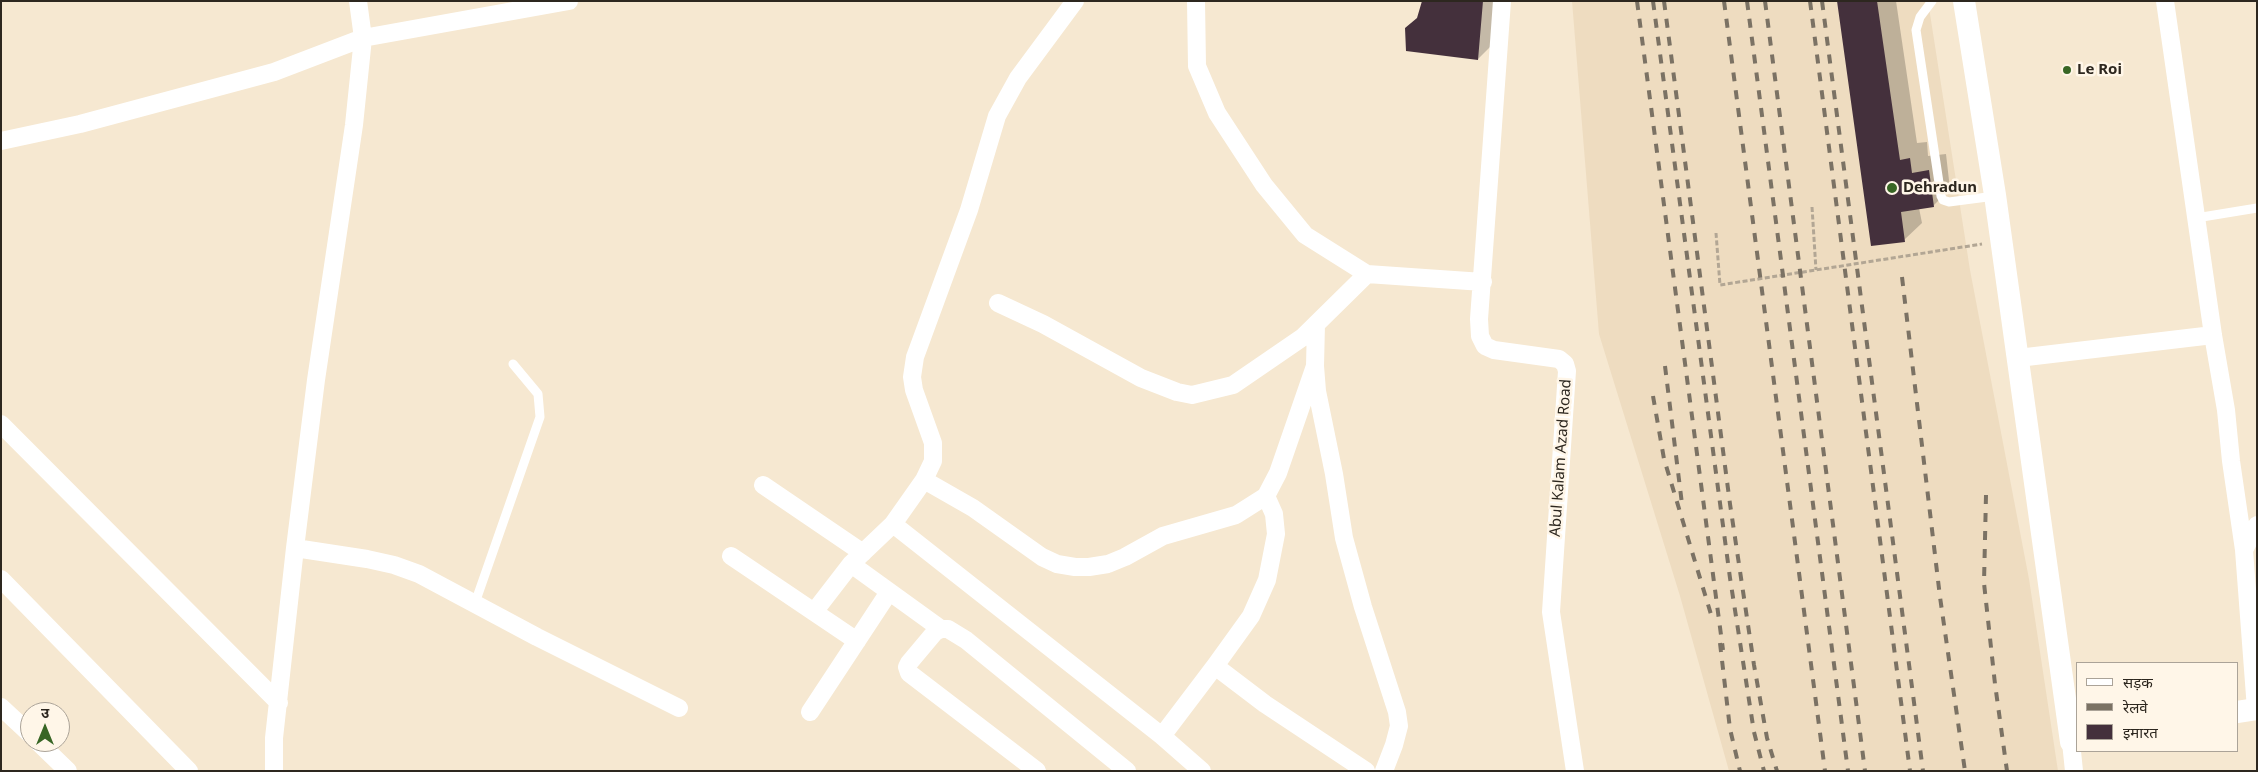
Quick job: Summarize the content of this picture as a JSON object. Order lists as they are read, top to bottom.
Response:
{
  "streets": {
    "street": ["Abul Kalam Azad Road"]
  },
  "places": ["Le Roi", "Dehradun"],
  "legend": ["सड़क", "रेलवे", "इमारत"],
  "north": "top"
}
